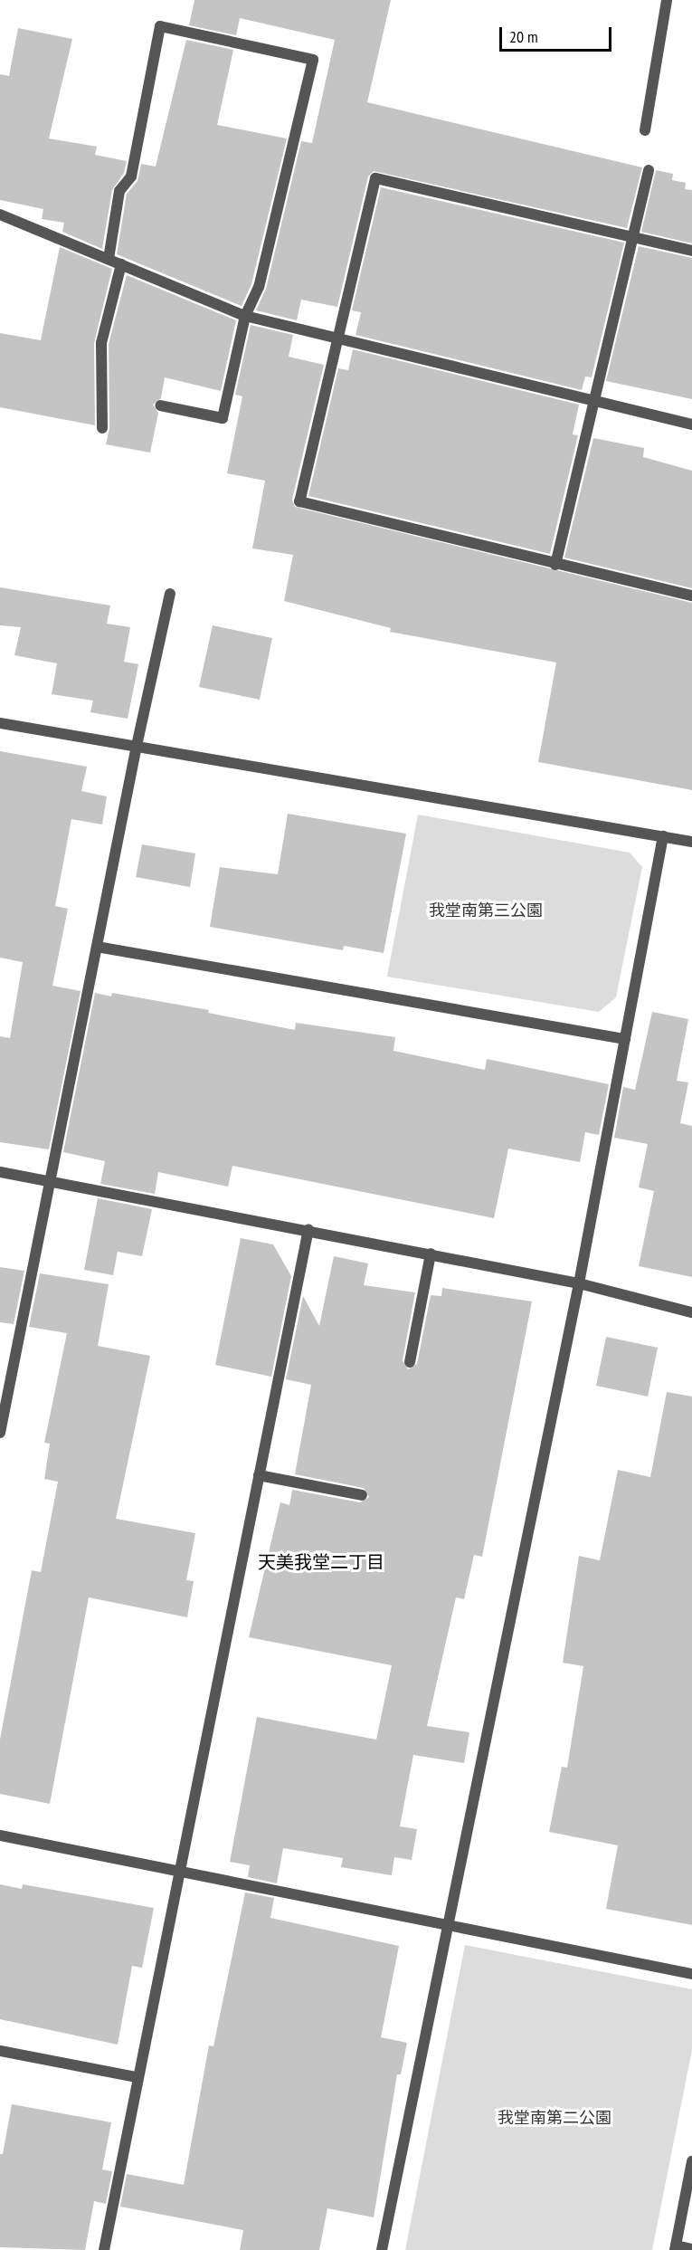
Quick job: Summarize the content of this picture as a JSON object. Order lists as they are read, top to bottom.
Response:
{
  "districts": ["天美我堂二丁目"],
  "parks": ["我堂南第三公園", "我堂南第二公園"],
  "scale_bar": "20 m"
}
